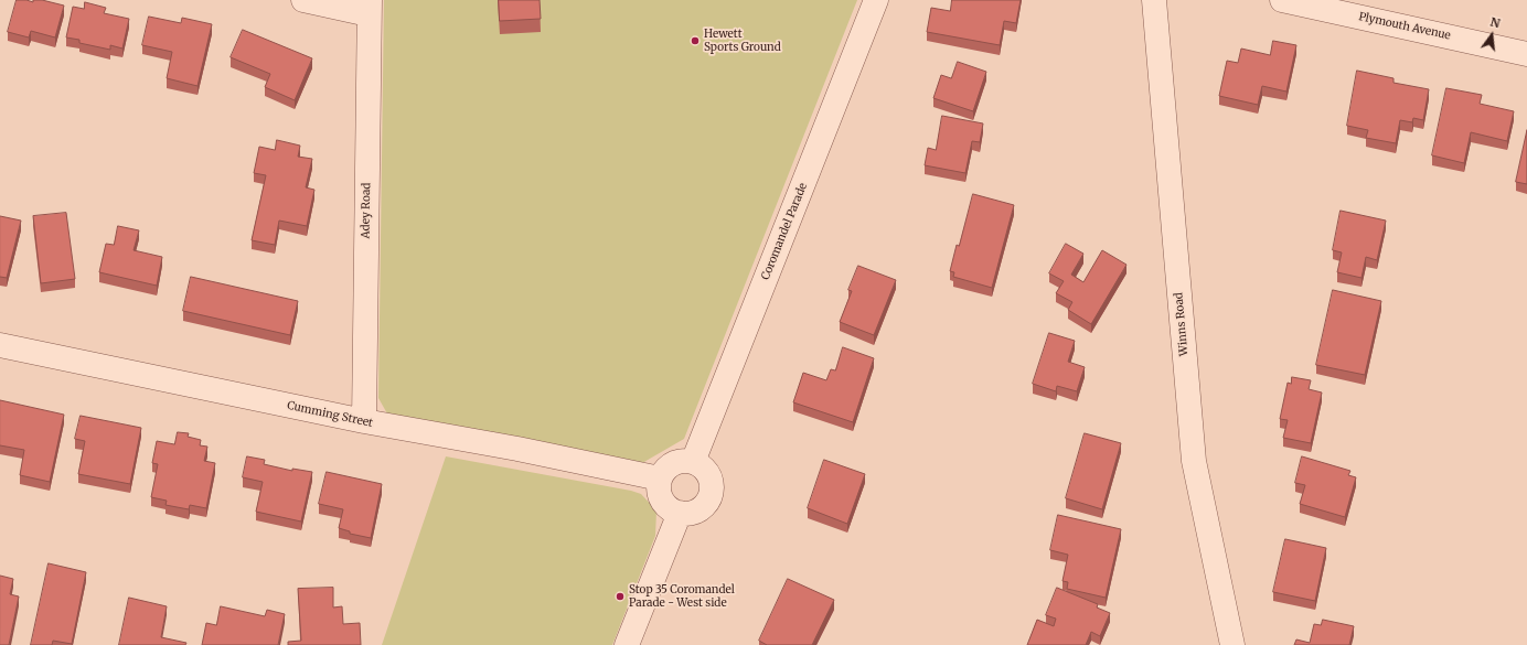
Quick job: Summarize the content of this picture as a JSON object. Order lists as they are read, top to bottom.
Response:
{
  "streets": {
    "street": [
      "Plymouth Avenue",
      "Adey Road",
      "Coromandel Parade",
      "Winns Road",
      "Cumming Street"
    ]
  },
  "crossings": [
    ["Adey Road", "Cumming Street"],
    ["Coromandel Parade", "Cumming Street"]
  ],
  "places": ["Hewett Sports Ground", "Stop 35 Coromandel Parade - West side"],
  "north": "top"
}
